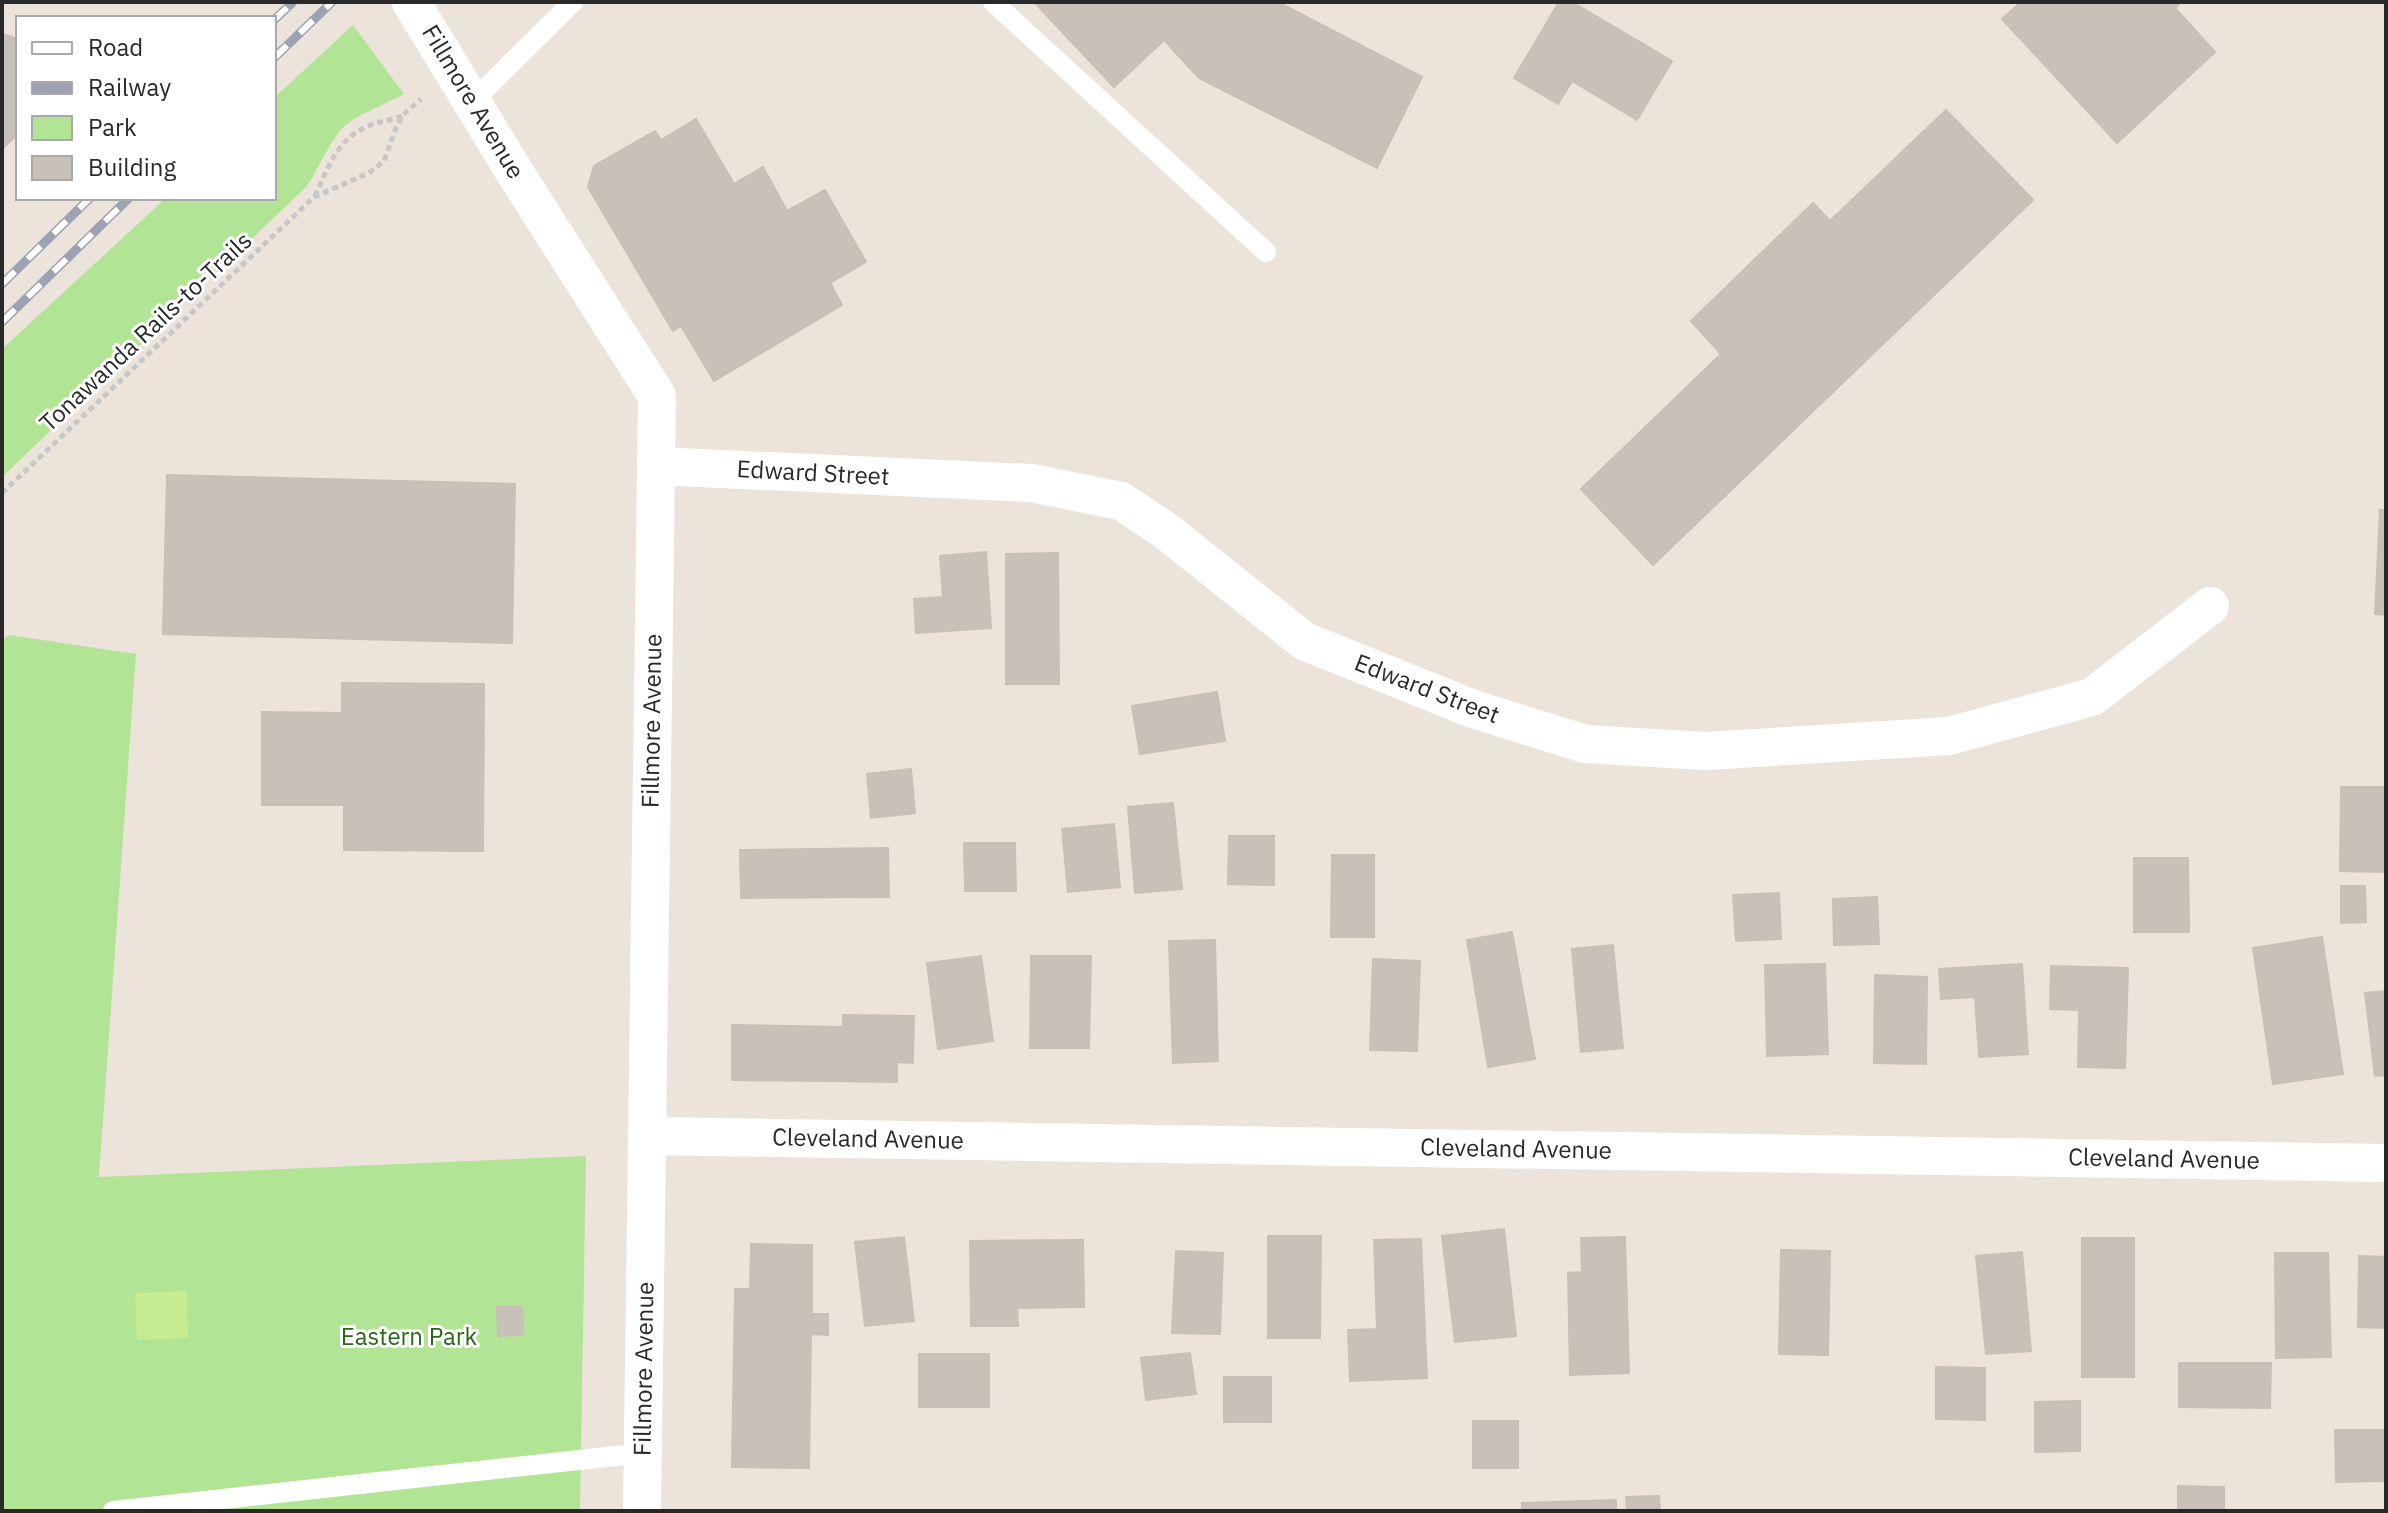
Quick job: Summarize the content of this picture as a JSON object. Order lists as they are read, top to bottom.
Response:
{
  "streets": {
    "street": ["Fillmore Avenue", "Edward Street", "Cleveland Avenue"],
    "path": ["Tonawanda Rails-to-Trails"]
  },
  "crossings": [
    ["Fillmore Avenue", "Edward Street"],
    ["Fillmore Avenue", "Cleveland Avenue"]
  ],
  "parks": ["Eastern Park"],
  "legend": [
    "Road",
    "Railway",
    "Park",
    "Building"
  ]
}
